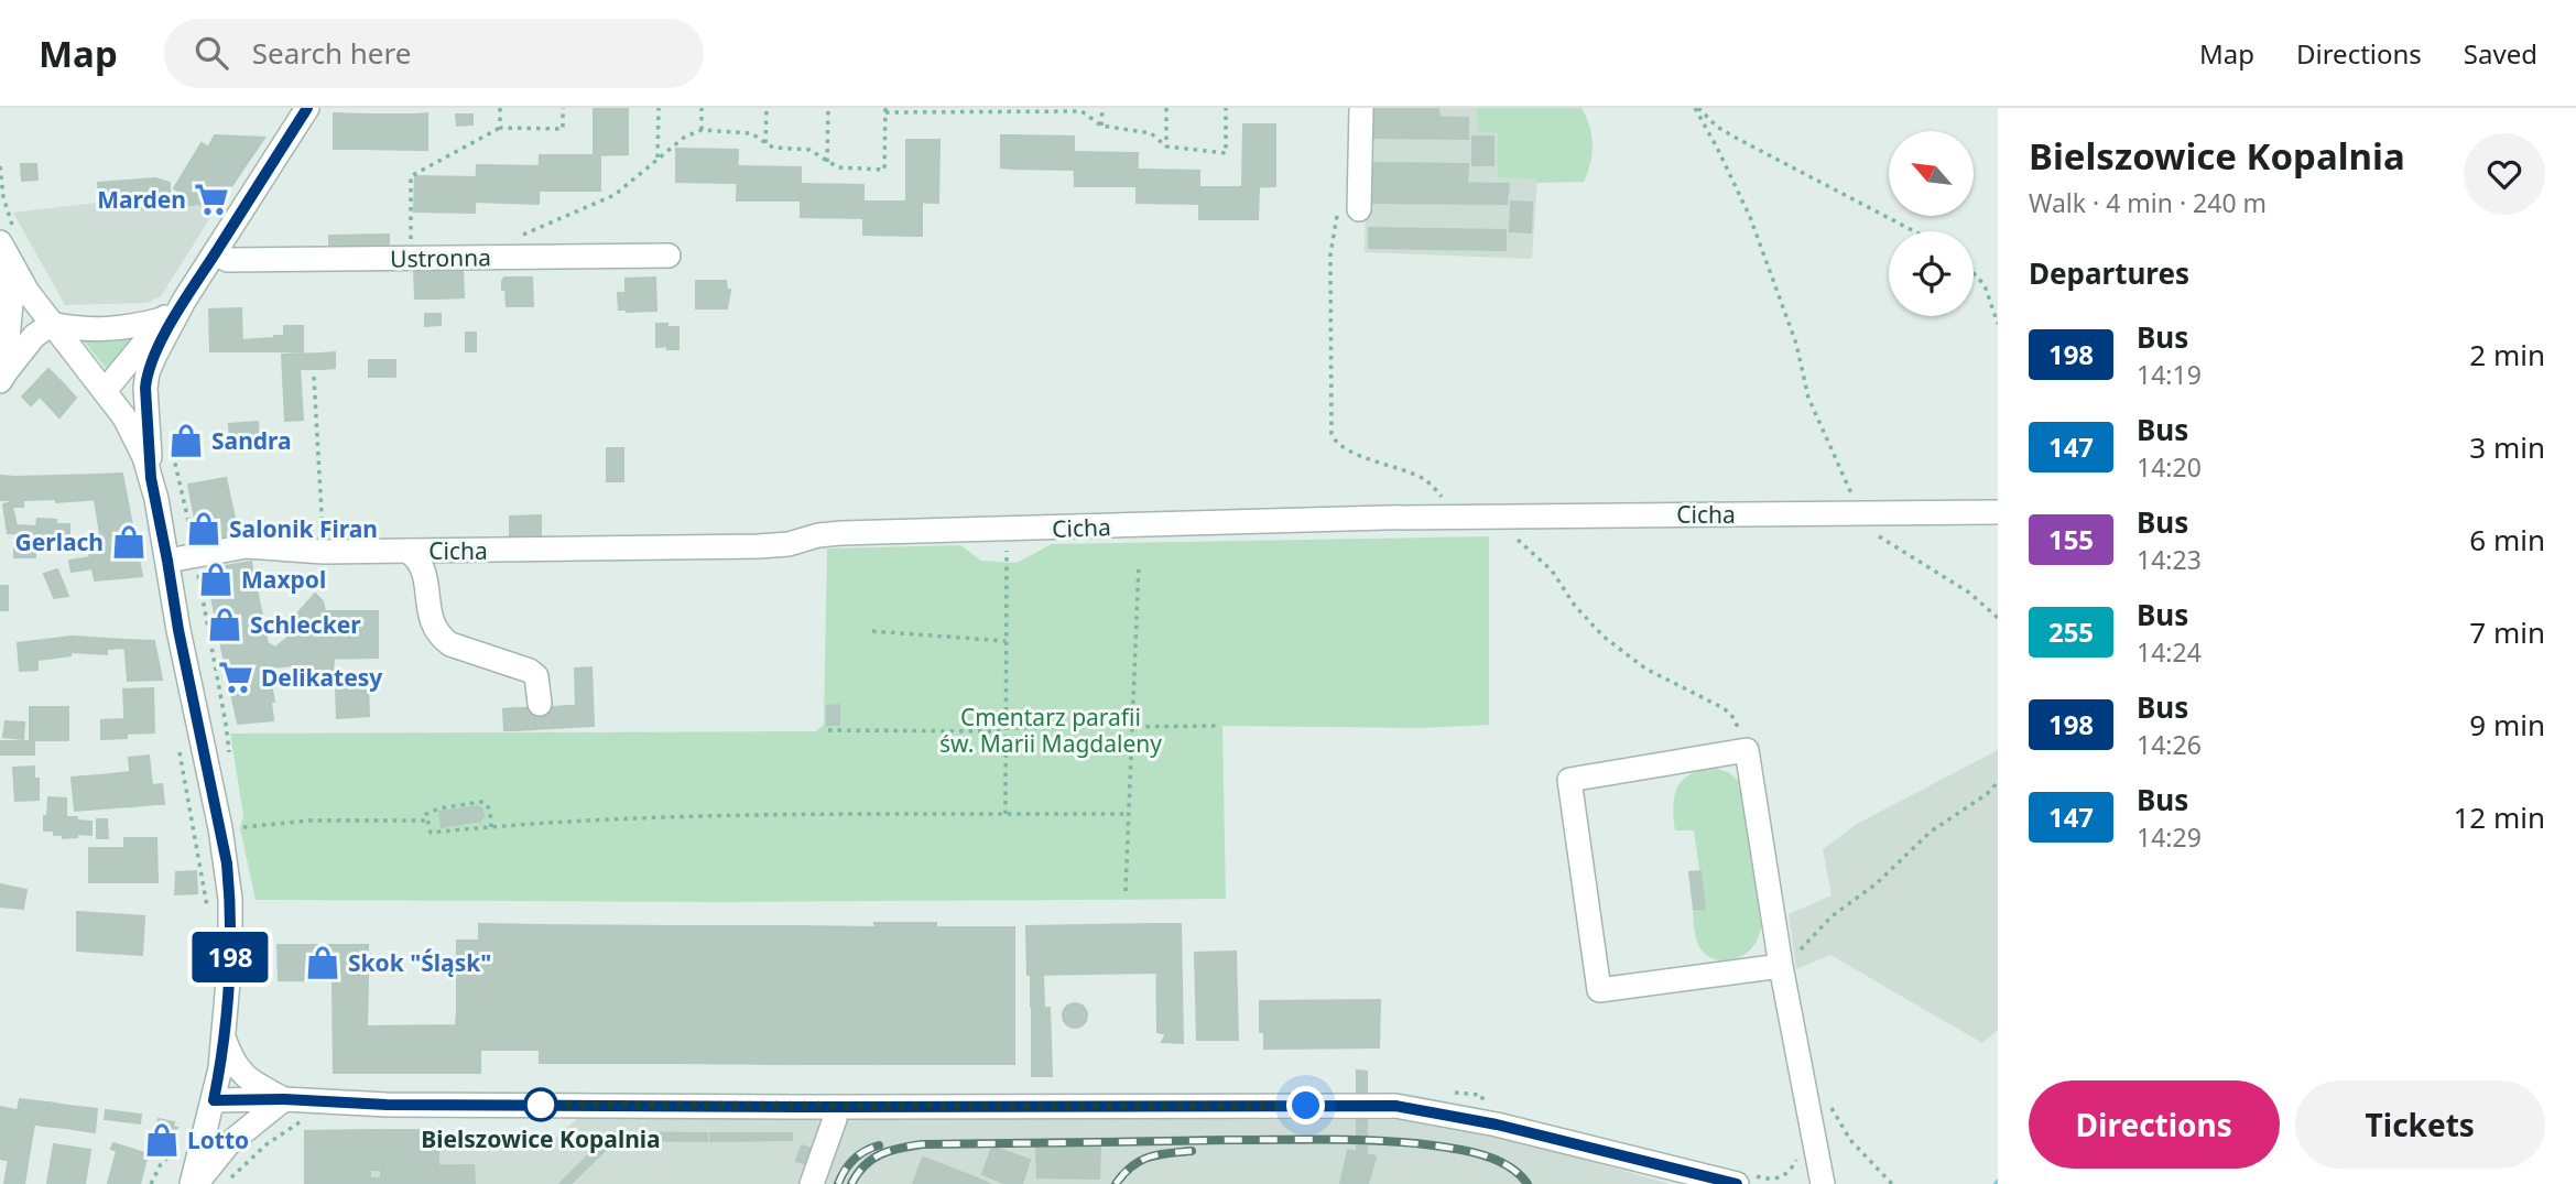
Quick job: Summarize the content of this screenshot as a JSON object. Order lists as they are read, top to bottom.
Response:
{
  "streets": {
    "street": ["Ustronna", "Cicha"]
  },
  "parks": ["Cmentarz parafii św. Marii Magdaleny"],
  "places": {
    "supermarket": ["Marden", "Delikatesy"],
    "shop": [
      "Sandra",
      "Salonik Firan",
      "Gerlach",
      "Maxpol",
      "Schlecker",
      "Skok \"Śląsk\"",
      "Lotto"
    ],
    "other": ["Bielszowice Kopalnia"]
  },
  "lines": ["bus line 198"],
  "north": "top left",
  "page": {
    "header": "Map",
    "search": "Search here",
    "nav": ["Map", "Directions", "Saved"],
    "on_map": "198",
    "heading": [
      ["Bielszowice Kopalnia", "Walk · 4 min · 240 m"],
      "Departures"
    ],
    "list": [
      {
        "mark": "198",
        "name": "Bus",
        "note": "14:19",
        "value": "2 min"
      },
      {
        "mark": "147",
        "name": "Bus",
        "note": "14:20",
        "value": "3 min"
      },
      {
        "mark": "155",
        "name": "Bus",
        "note": "14:23",
        "value": "6 min"
      },
      {
        "mark": "255",
        "name": "Bus",
        "note": "14:24",
        "value": "7 min"
      },
      {
        "mark": "198",
        "name": "Bus",
        "note": "14:26",
        "value": "9 min"
      },
      {
        "mark": "147",
        "name": "Bus",
        "note": "14:29",
        "value": "12 min"
      }
    ],
    "buttons": ["Directions", "Tickets"]
  }
}
